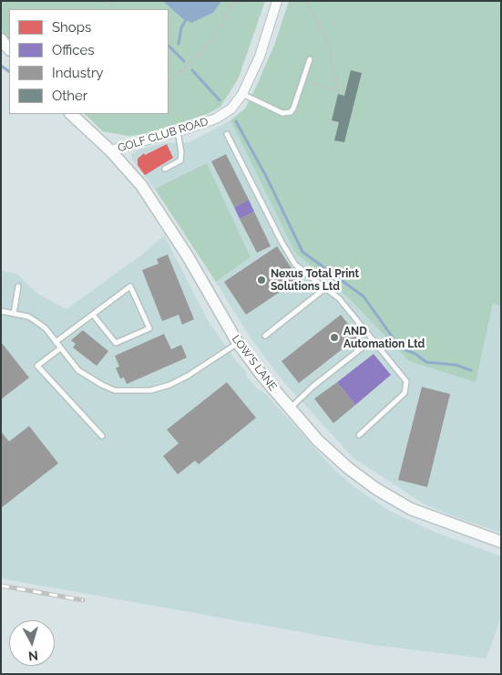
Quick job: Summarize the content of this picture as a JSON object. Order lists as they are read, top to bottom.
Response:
{
  "streets": {
    "street": ["GOLF CLUB ROAD", "LOW'S LANE"]
  },
  "crossings": [
    ["GOLF CLUB ROAD", "LOW'S LANE"]
  ],
  "places": ["Nexus Total Print Solutions Ltd", "AND Automation Ltd"],
  "legend": [
    "Shops",
    "Offices",
    "Industry",
    "Other"
  ],
  "north": "bottom"
}
